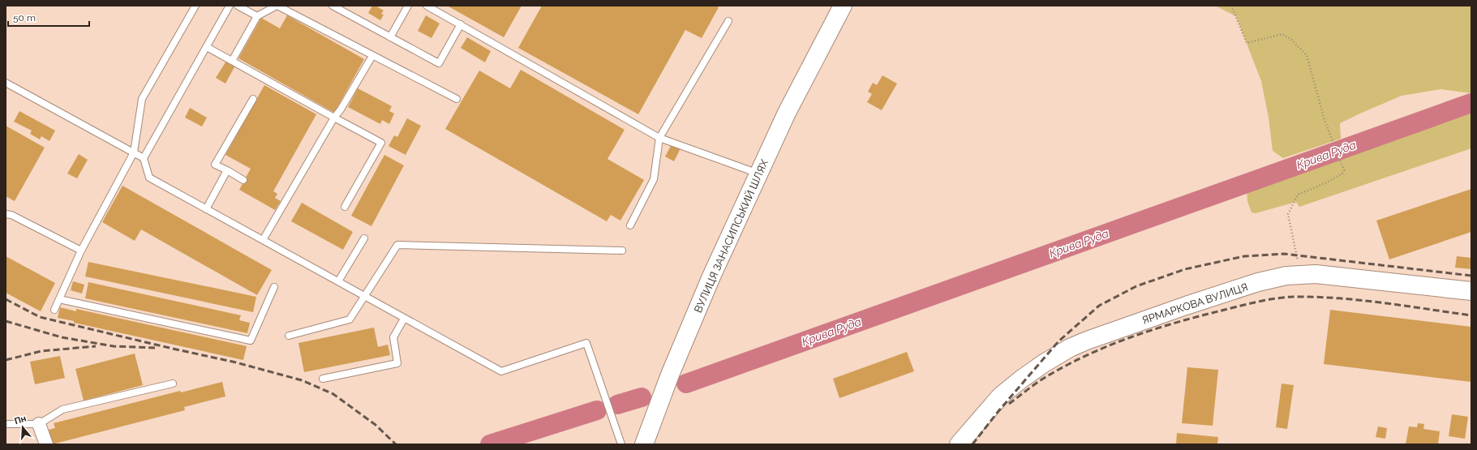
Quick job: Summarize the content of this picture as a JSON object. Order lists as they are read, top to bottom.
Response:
{
  "streets": {
    "street": ["ВУЛИЦЯ ЗАНАСИПСЬКИЙ ШЛЯХ", "ЯРМАРКОВА ВУЛИЦЯ"]
  },
  "water": ["Крива Руда"],
  "scale_bar": "50 m",
  "north": "top"
}
